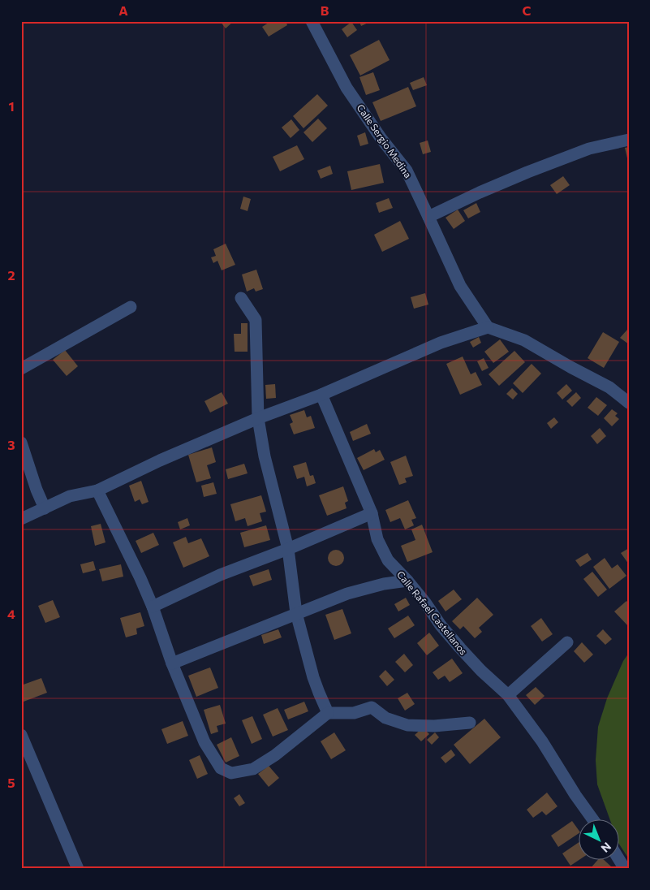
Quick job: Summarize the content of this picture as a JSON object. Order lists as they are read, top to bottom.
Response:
{
  "streets": {
    "street": ["Calle Sergio Medina", "Calle Rafael Castellanos"]
  },
  "north": "bottom right",
  "grid": {
    "columns": ["A", "B", "C"],
    "rows": [
      "1",
      "2",
      "3",
      "4",
      "5"
    ]
  }
}
